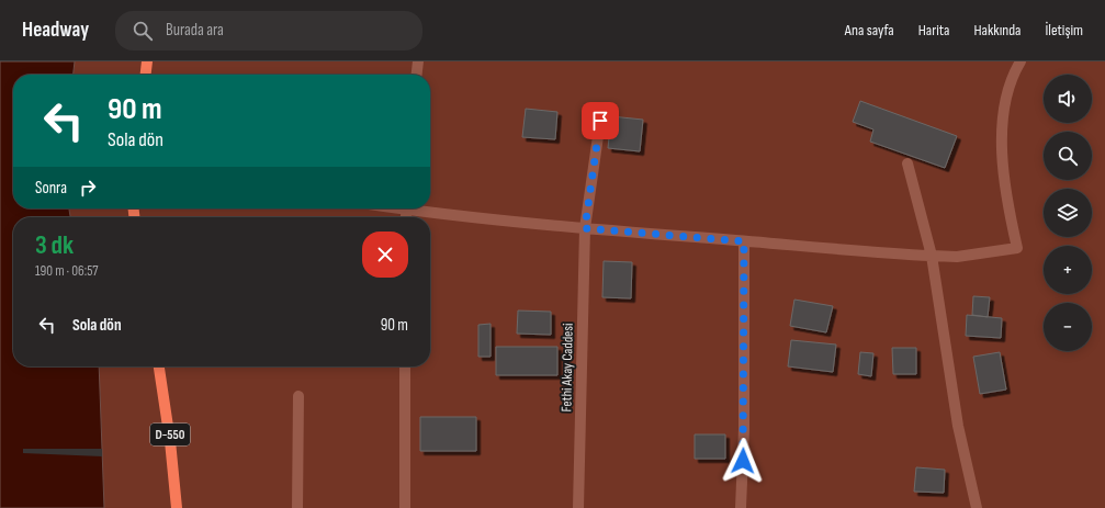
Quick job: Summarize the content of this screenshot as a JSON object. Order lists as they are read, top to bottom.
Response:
{
  "streets": {
    "main road": ["D-550"],
    "street": ["Fethi Akay Caddesi"]
  },
  "page": {
    "header": "Headway",
    "search": "Burada ara",
    "nav": [
      "Ana sayfa",
      "Harita",
      "Hakkında",
      "İletişim"
    ],
    "map_buttons": ["+", "−"],
    "turn": ["90 m", "Sola dön"],
    "then": "Sonra",
    "heading": ["3 dk", "190 m · 06:57"],
    "list": [
      {
        "name": "Sola dön",
        "value": "90 m"
      }
    ]
  }
}
